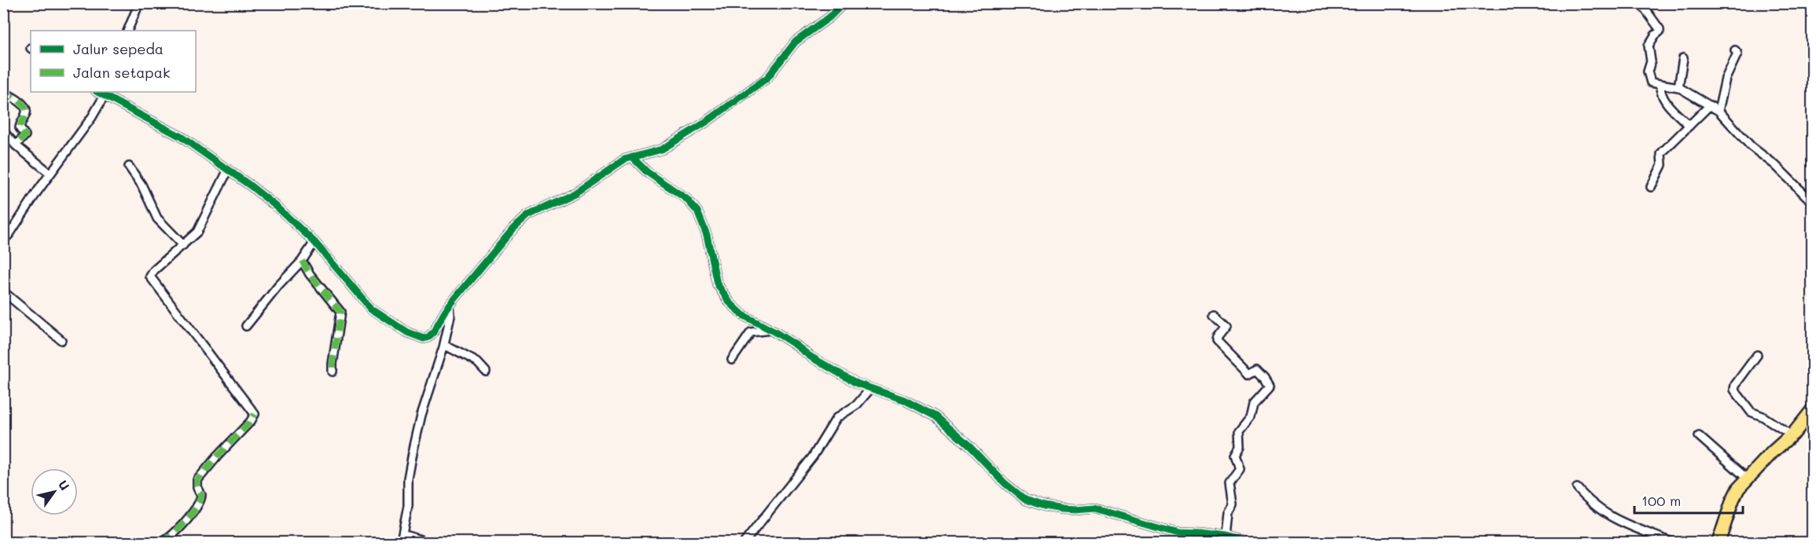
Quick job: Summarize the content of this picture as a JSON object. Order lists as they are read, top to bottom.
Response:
{
  "legend": ["Jalur sepeda", "Jalan setapak"],
  "scale_bar": "100 m",
  "north": "top right"
}
